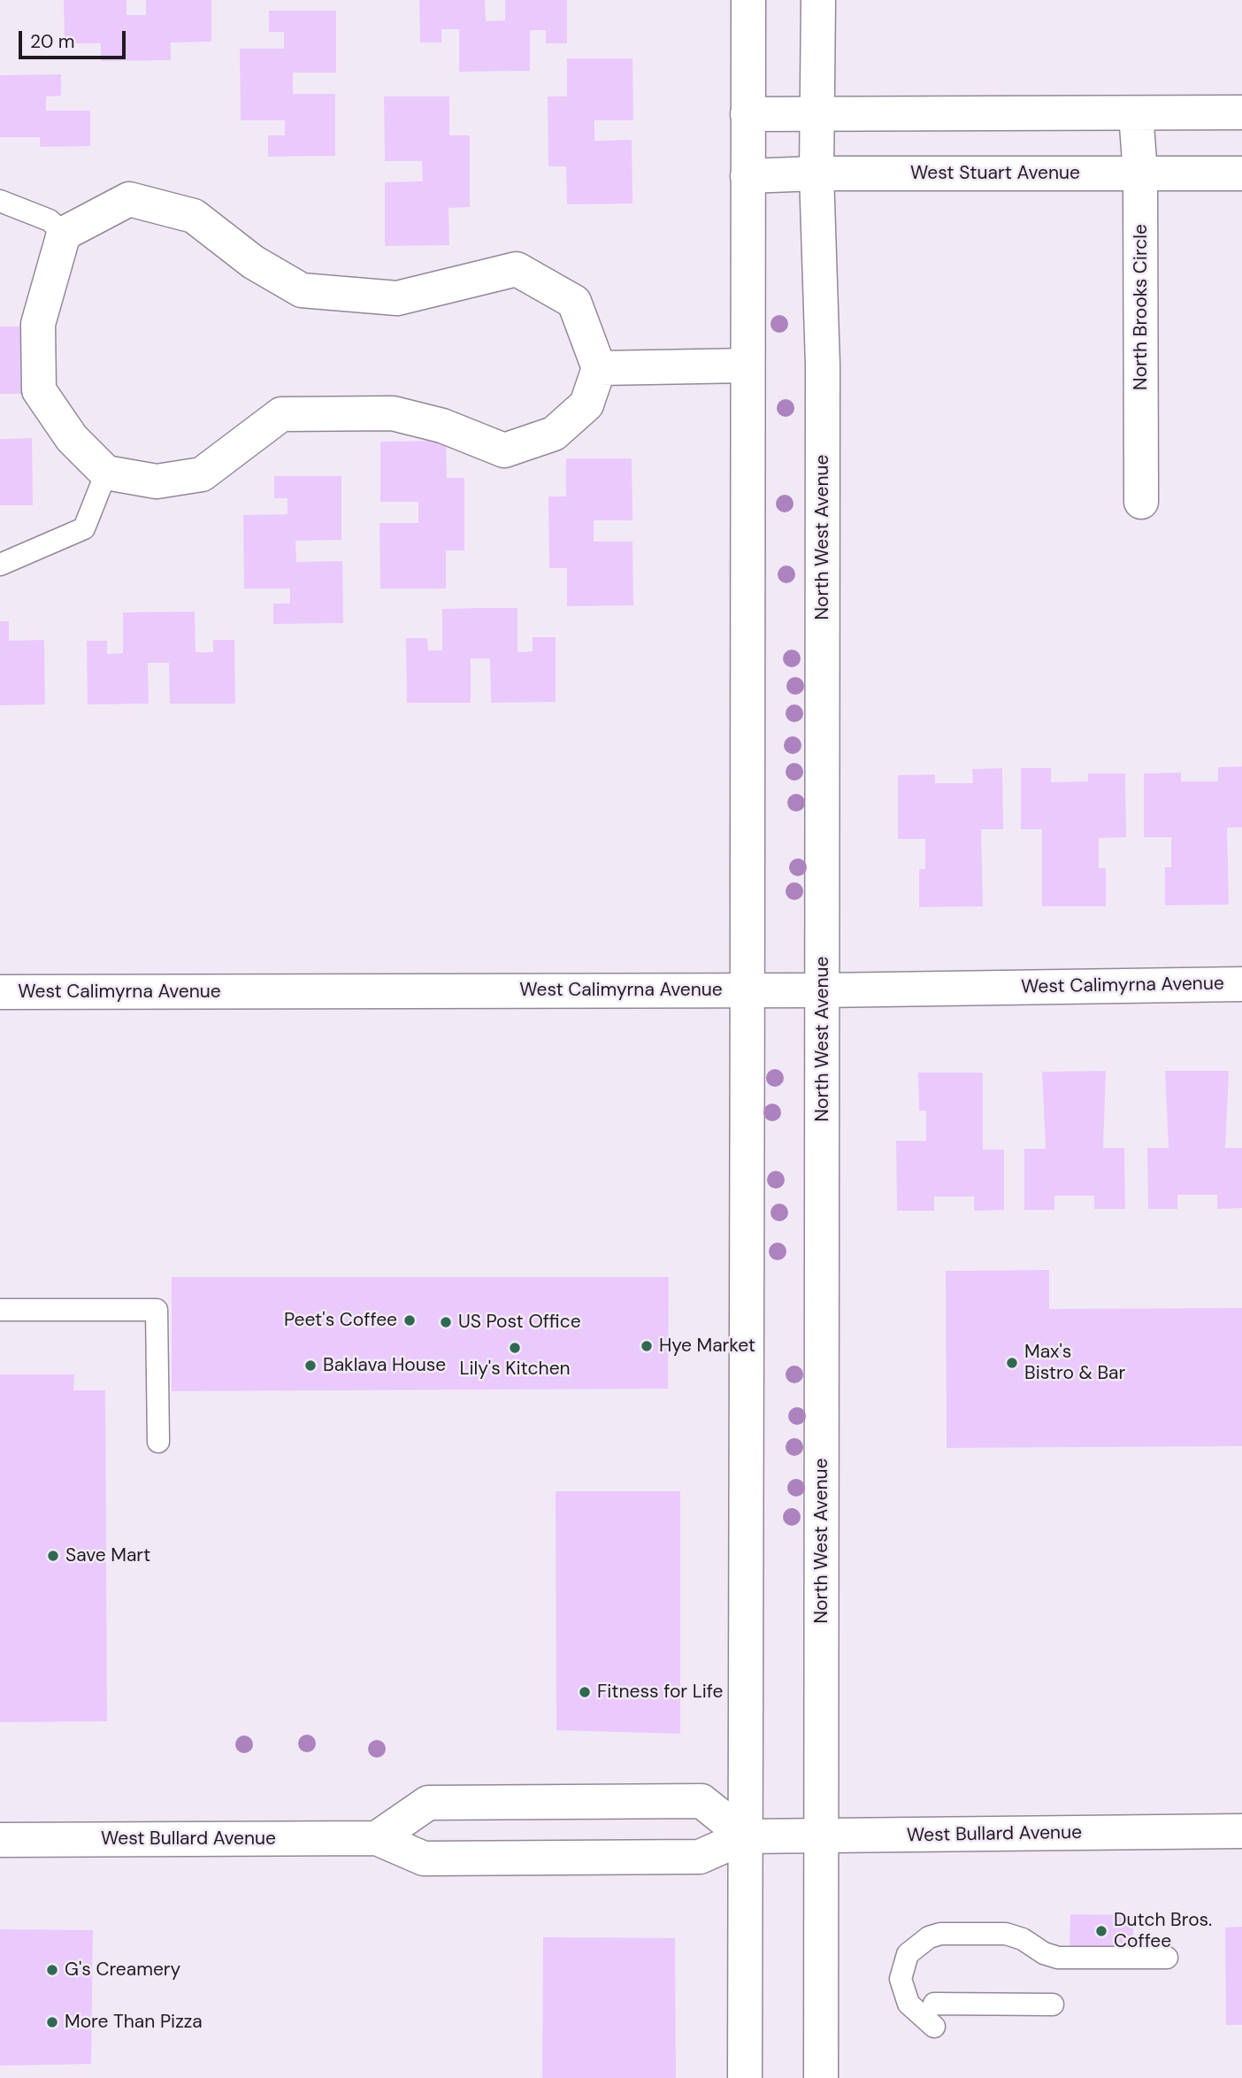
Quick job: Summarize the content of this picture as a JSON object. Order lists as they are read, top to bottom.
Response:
{
  "streets": {
    "main road": [
      "West Stuart Avenue",
      "North Brooks Circle",
      "North West Avenue",
      "West Calimyrna Avenue",
      "West Bullard Avenue"
    ]
  },
  "crossings": [
    ["West Stuart Avenue", "North Brooks Circle"],
    ["West Stuart Avenue", "North West Avenue"],
    ["North West Avenue", "West Calimyrna Avenue"],
    ["North West Avenue", "West Bullard Avenue"]
  ],
  "places": [
    "Peet's Coffee",
    "US Post Office",
    "Hye Market",
    "Lily's Kitchen",
    "Max's Bistro & Bar",
    "Baklava House",
    "Save Mart",
    "Fitness for Life",
    "Dutch Bros. Coffee",
    "G's Creamery",
    "More Than Pizza"
  ],
  "scale_bar": "20 m"
}
